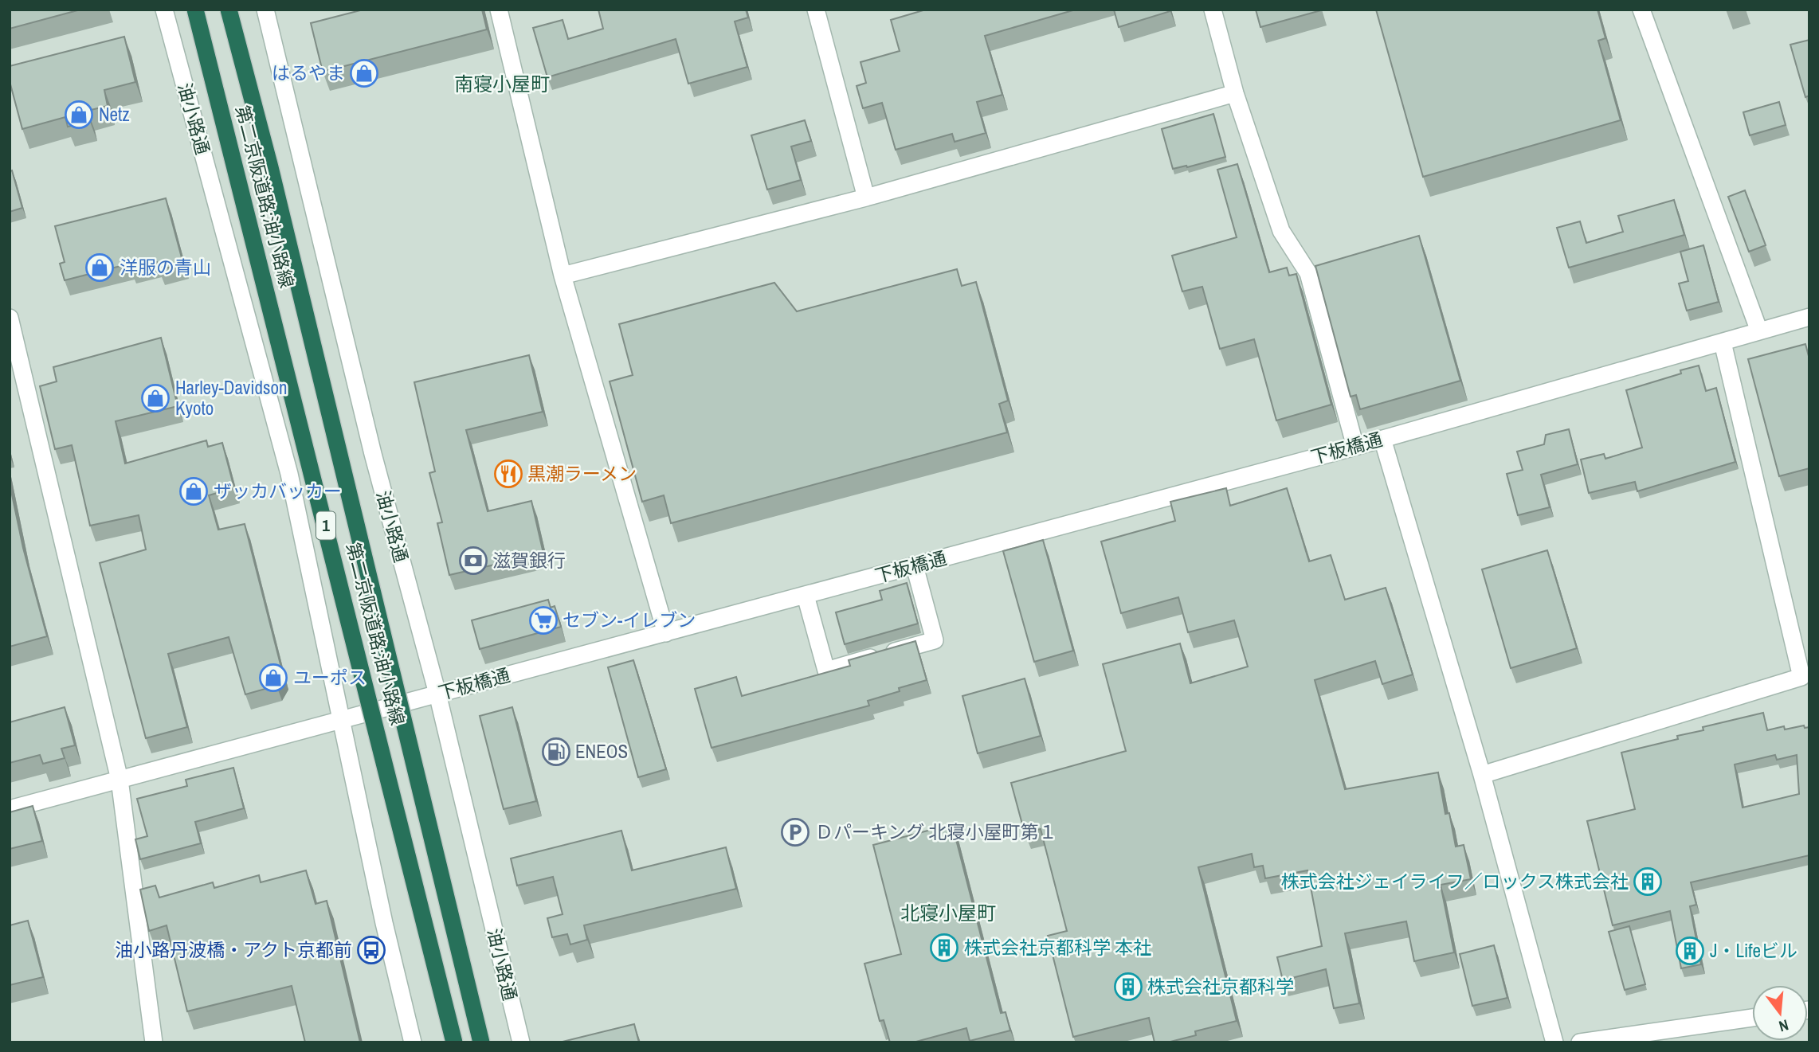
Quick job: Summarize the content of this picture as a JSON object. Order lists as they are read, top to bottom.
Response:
{
  "streets": {
    "highway": ["第二京阪道路;油小路線", "1"],
    "street": ["油小路通", "下板橋通"]
  },
  "crossings": [
    ["油小路通", "下板橋通"]
  ],
  "districts": ["南寝小屋町", "北寝小屋町"],
  "places": {
    "shop": [
      "はるやま",
      "Netz",
      "洋服の青山",
      "Harley-Davidson Kyoto",
      "ザッカバッカー",
      "ユーポス"
    ],
    "restaurant": ["黒潮ラーメン"],
    "bank": ["滋賀銀行"],
    "supermarket": ["セブン-イレブン"],
    "fuel station": ["ENEOS"],
    "parking": ["Ｄパーキング 北寝小屋町第１"],
    "building": [
      "株式会社ジェイライフ／ロックス株式会社",
      "株式会社京都科学 本社",
      "J・Lifeビル",
      "株式会社京都科学"
    ],
    "bus stop": ["油小路丹波橋・アクト京都前"]
  },
  "north": "bottom"
}
